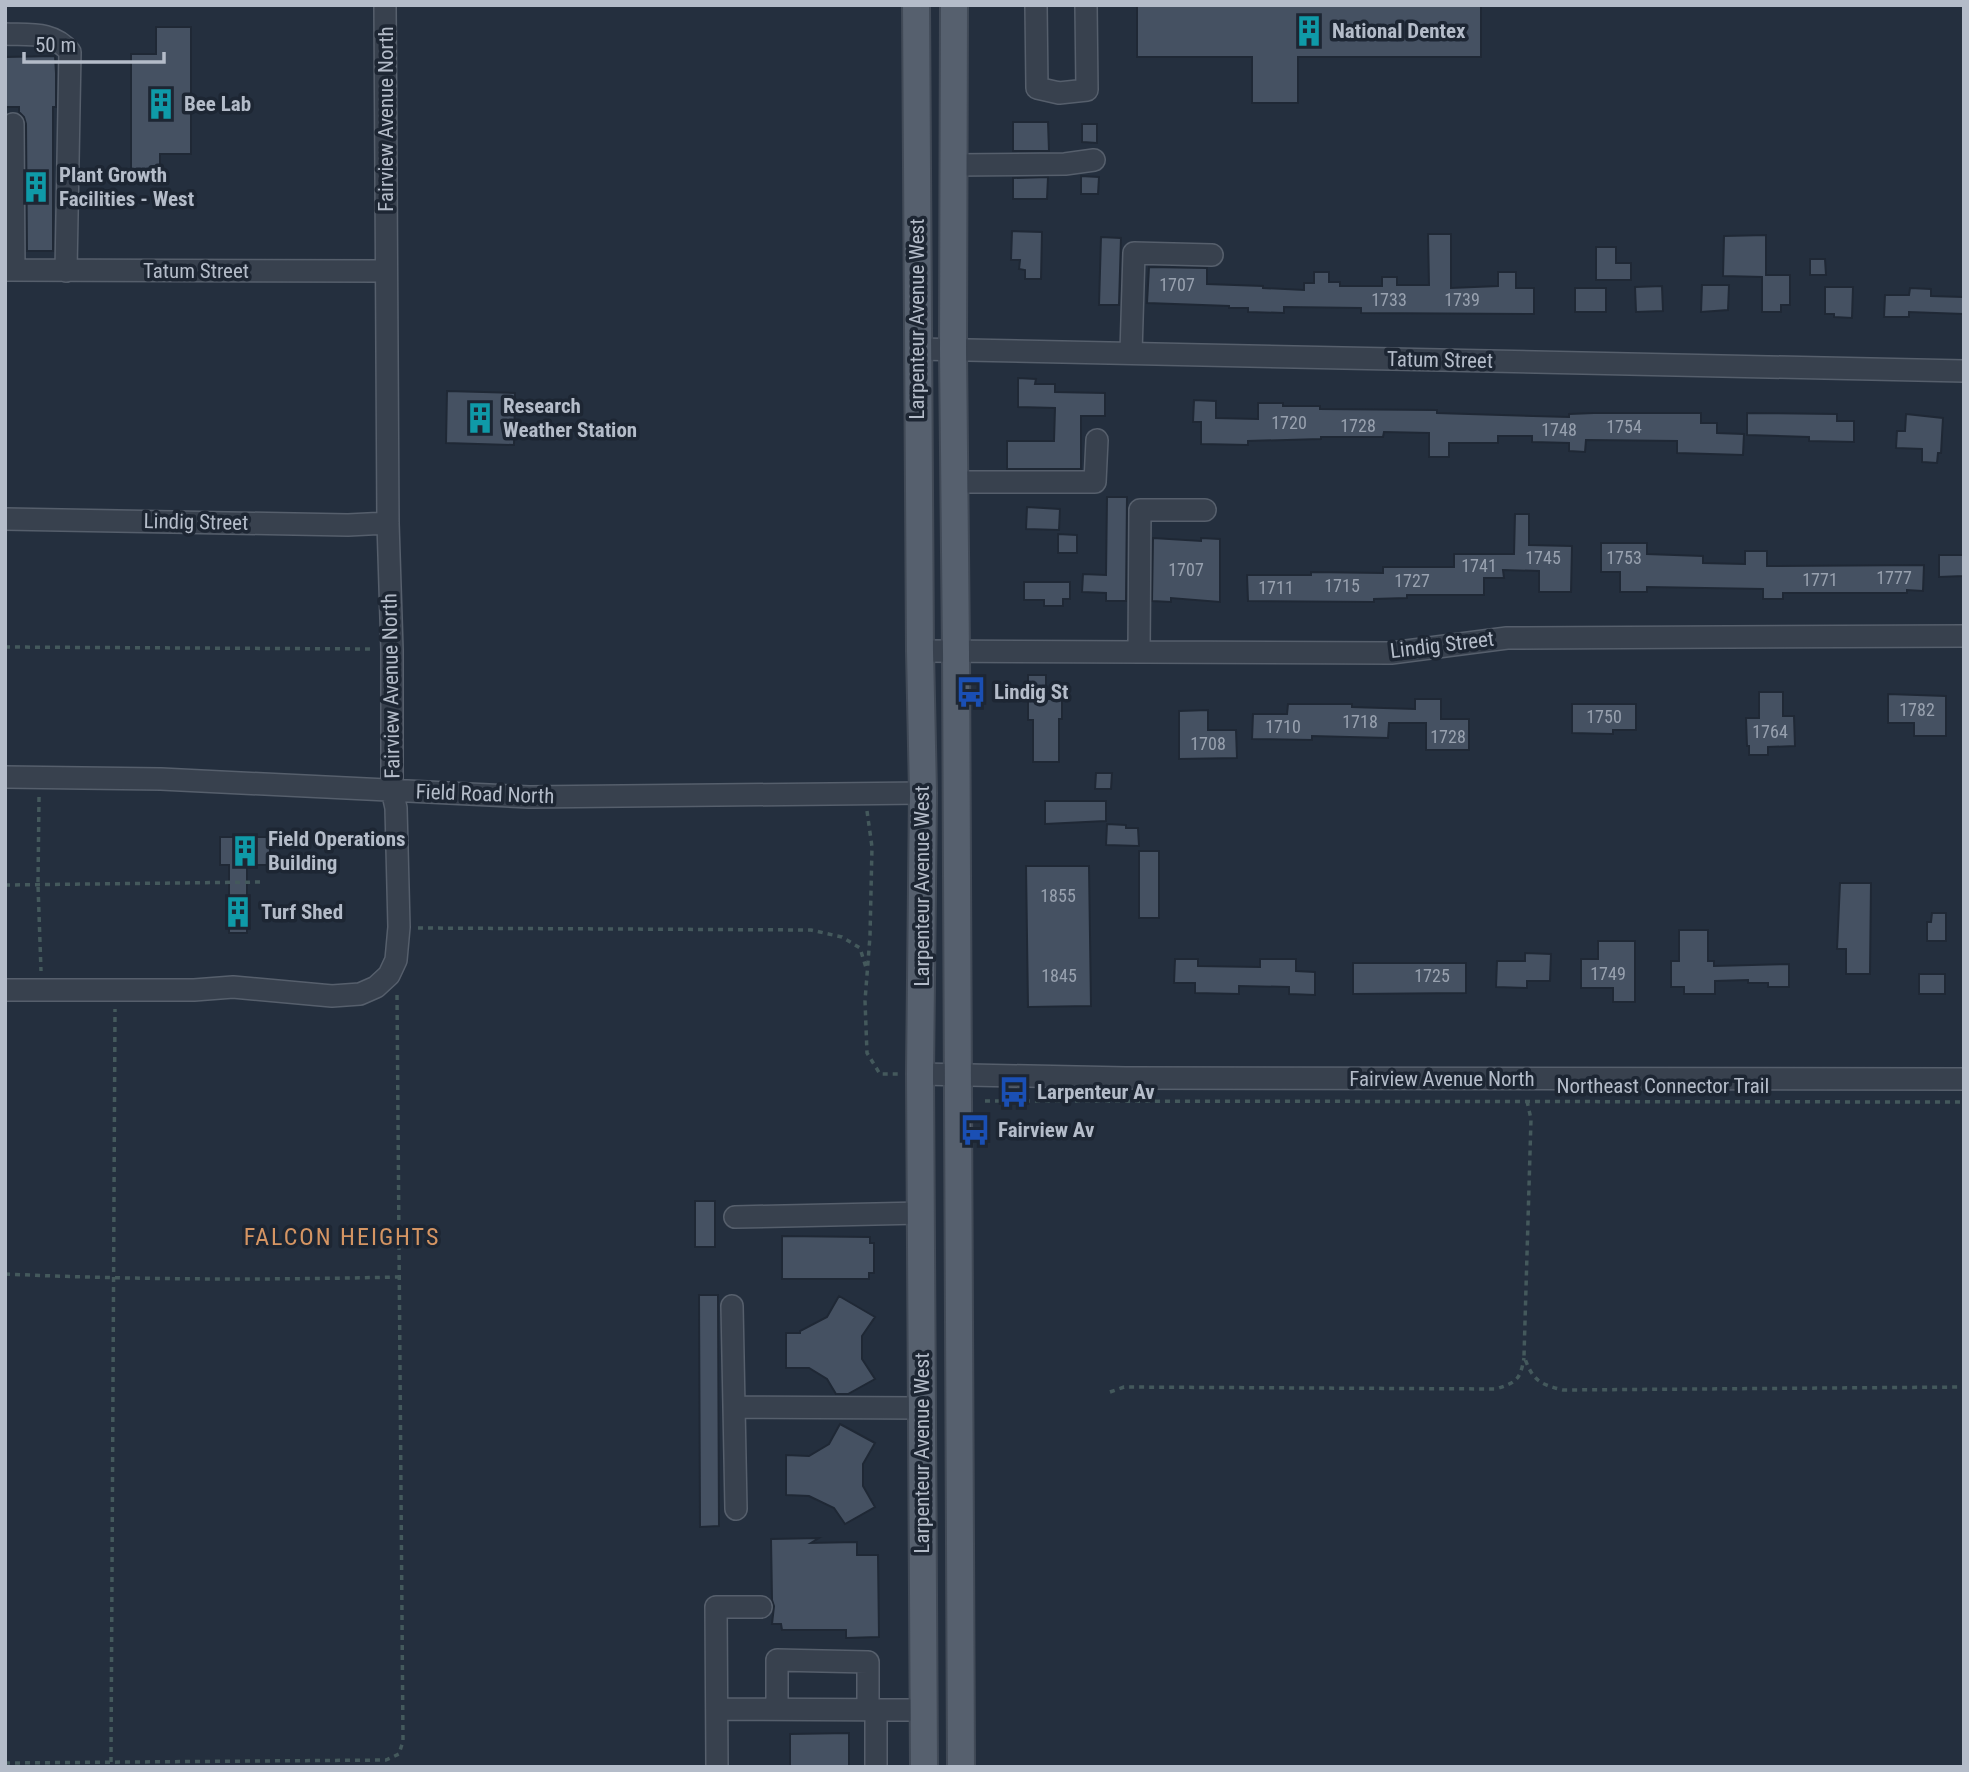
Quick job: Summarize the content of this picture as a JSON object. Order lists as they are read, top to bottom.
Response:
{
  "streets": {
    "main road": ["Larpenteur Avenue West"],
    "street": [
      "Fairview Avenue North",
      "Tatum Street",
      "Lindig Street",
      "Field Road North"
    ],
    "path": ["Northeast Connector Trail"]
  },
  "crossings": [
    ["Fairview Avenue North", "Tatum Street"],
    ["Fairview Avenue North", "Larpenteur Avenue West"],
    ["Fairview Avenue North", "Lindig Street"],
    ["Fairview Avenue North", "Field Road North"],
    ["Tatum Street", "Larpenteur Avenue West"],
    ["Larpenteur Avenue West", "Lindig Street"],
    ["Larpenteur Avenue West", "Field Road North"]
  ],
  "districts": ["FALCON HEIGHTS"],
  "places": {
    "building": [
      "National Dentex",
      "Bee Lab",
      "Plant Growth Facilities - West",
      "Research Weather Station",
      "Field Operations Building",
      "Turf Shed"
    ],
    "bus stop": ["Lindig St", "Larpenteur Av", "Fairview Av"]
  },
  "house_numbers": [
    "1707",
    "1733",
    "1739",
    "1720",
    "1728",
    "1754",
    "1748",
    "1745",
    "1753",
    "1741",
    "1707",
    "1777",
    "1771",
    "1727",
    "1715",
    "1711",
    "1782",
    "1750",
    "1718",
    "1710",
    "1764",
    "1728",
    "1708",
    "1855",
    "1749",
    "1845",
    "1725"
  ],
  "scale_bar": "50 m"
}
